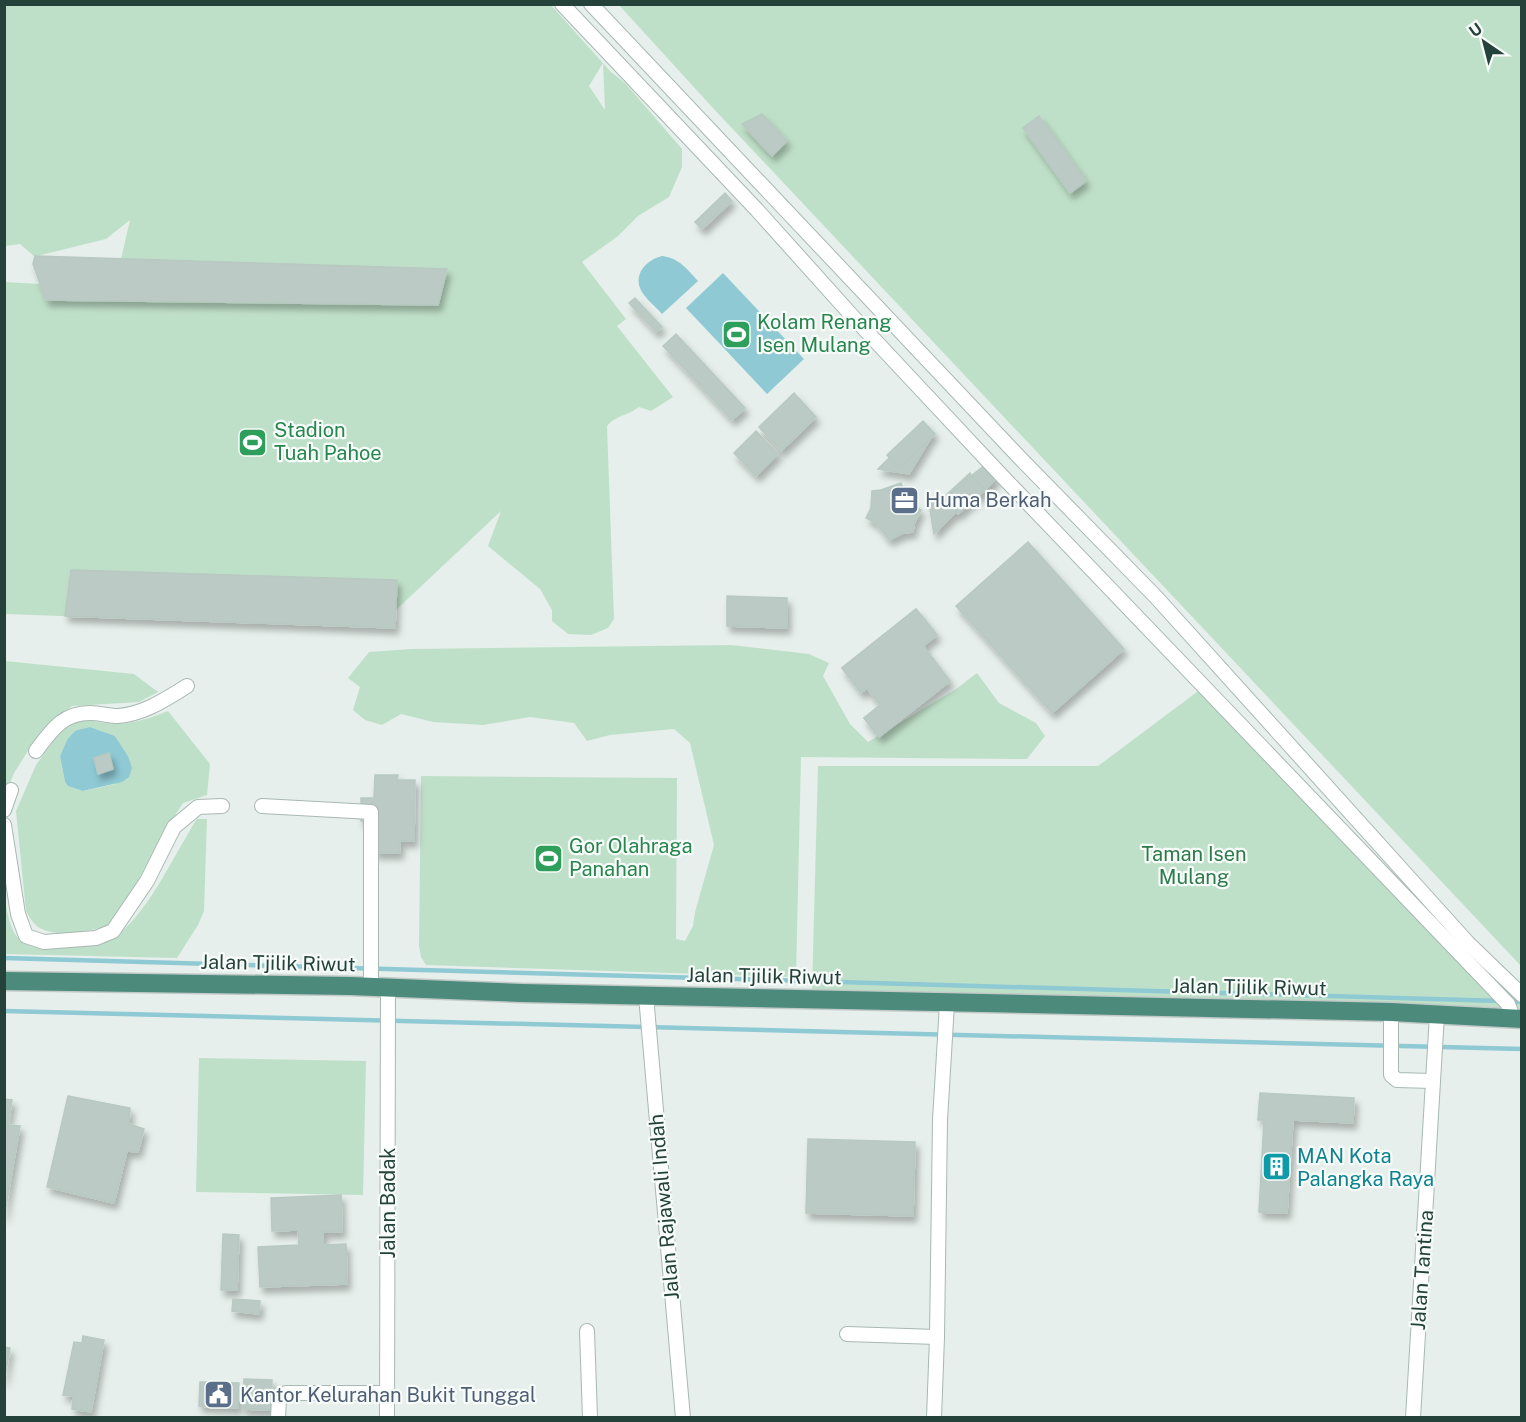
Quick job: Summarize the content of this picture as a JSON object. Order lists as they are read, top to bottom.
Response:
{
  "streets": {
    "highway": ["Jalan Tjilik Riwut"],
    "street": ["Jalan Badak", "Jalan Rajawali Indah", "Jalan Tantina"]
  },
  "crossings": [
    ["Jalan Tjilik Riwut", "Jalan Badak"],
    ["Jalan Tjilik Riwut", "Jalan Rajawali Indah"],
    ["Jalan Tjilik Riwut", "Jalan Tantina"]
  ],
  "parks": ["Taman Isen Mulang"],
  "places": {
    "sports": ["Kolam Renang Isen Mulang", "Stadion Tuah Pahoe", "Gor Olahraga Panahan"],
    "office": ["Huma Berkah"],
    "building": ["MAN Kota Palangka Raya"],
    "public building": ["Kantor Kelurahan Bukit Tunggal"]
  },
  "north": "top left"
}
